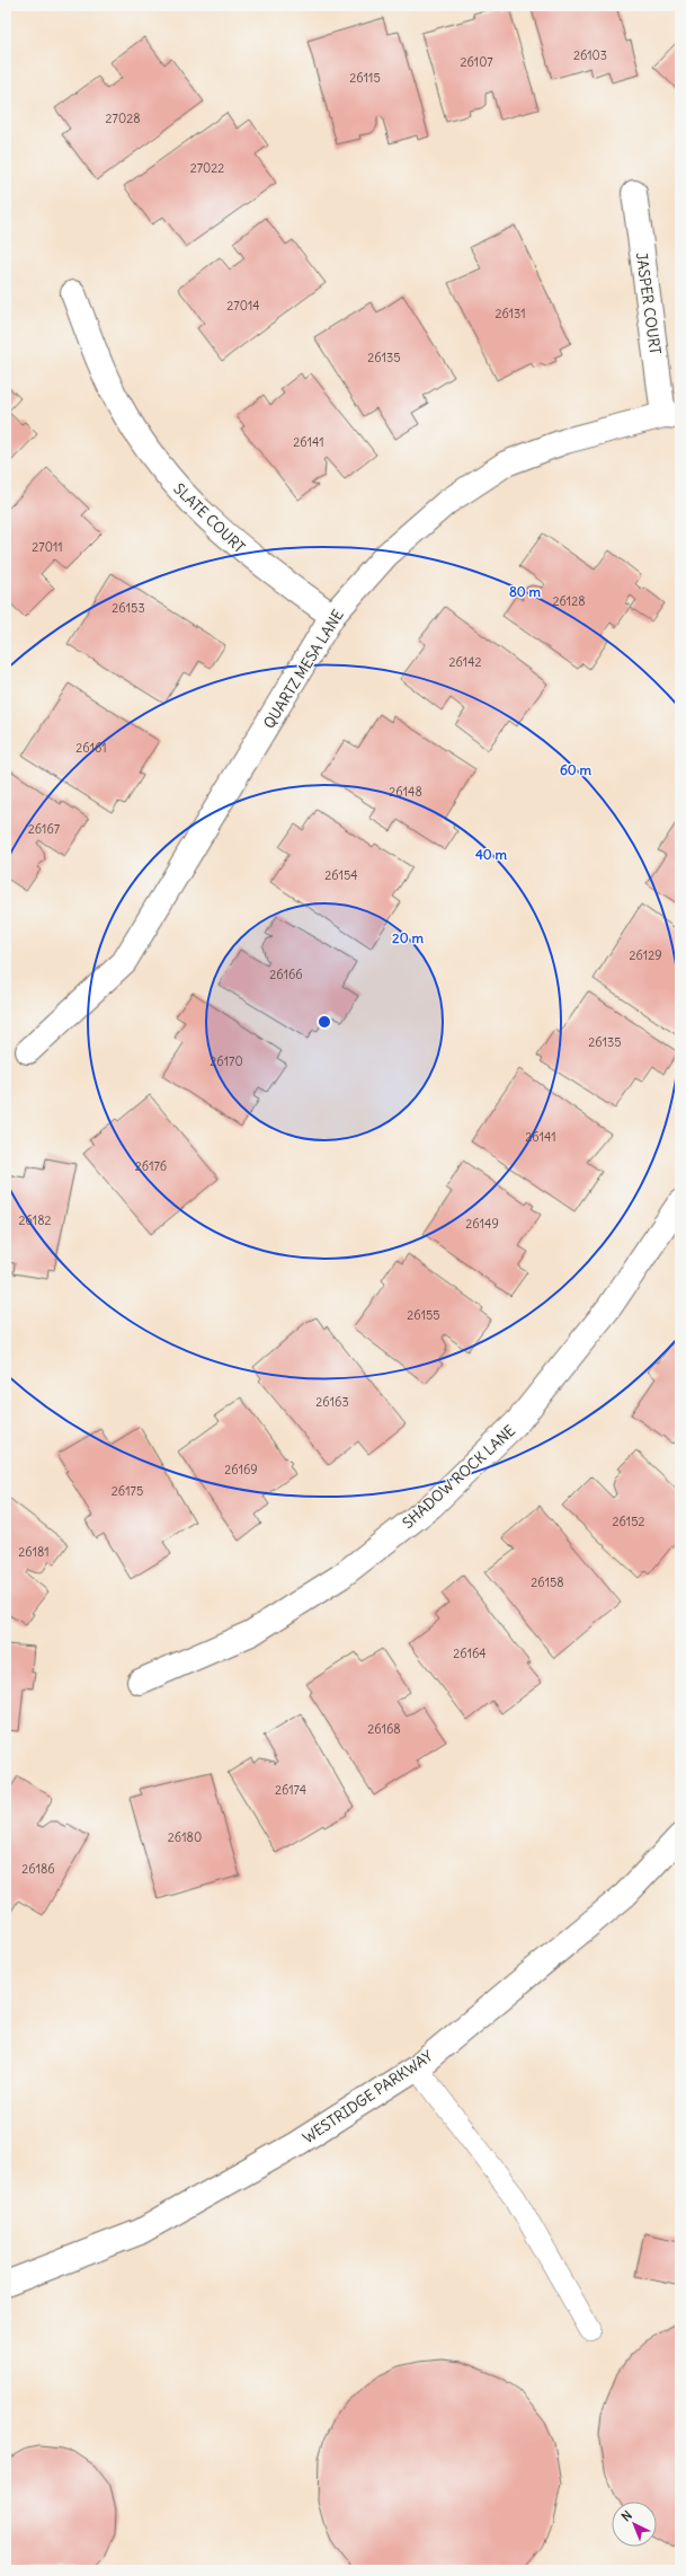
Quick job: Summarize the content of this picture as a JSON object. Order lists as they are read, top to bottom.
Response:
{
  "streets": {
    "street": [
      "JASPER COURT",
      "SLATE COURT",
      "QUARTZ MESA LANE",
      "SHADOW ROCK LANE",
      "WESTRIDGE PARKWAY"
    ]
  },
  "crossings": [
    ["JASPER COURT", "QUARTZ MESA LANE"],
    ["SLATE COURT", "QUARTZ MESA LANE"]
  ],
  "house_numbers": [
    "26103",
    "26107",
    "26115",
    "27028",
    "27022",
    "27014",
    "26131",
    "26135",
    "26141",
    "27011",
    "26128",
    "26153",
    "26142",
    "26161",
    "26148",
    "26167",
    "26154",
    "26129",
    "26166",
    "26135",
    "26170",
    "26141",
    "26176",
    "26182",
    "26149",
    "26155",
    "26163",
    "26169",
    "26175",
    "26152",
    "26181",
    "26158",
    "26164",
    "26168",
    "26174",
    "26180",
    "26186"
  ],
  "north": "top left",
  "rings": [
    "80 m",
    "60 m",
    "40 m",
    "20 m"
  ]
}
